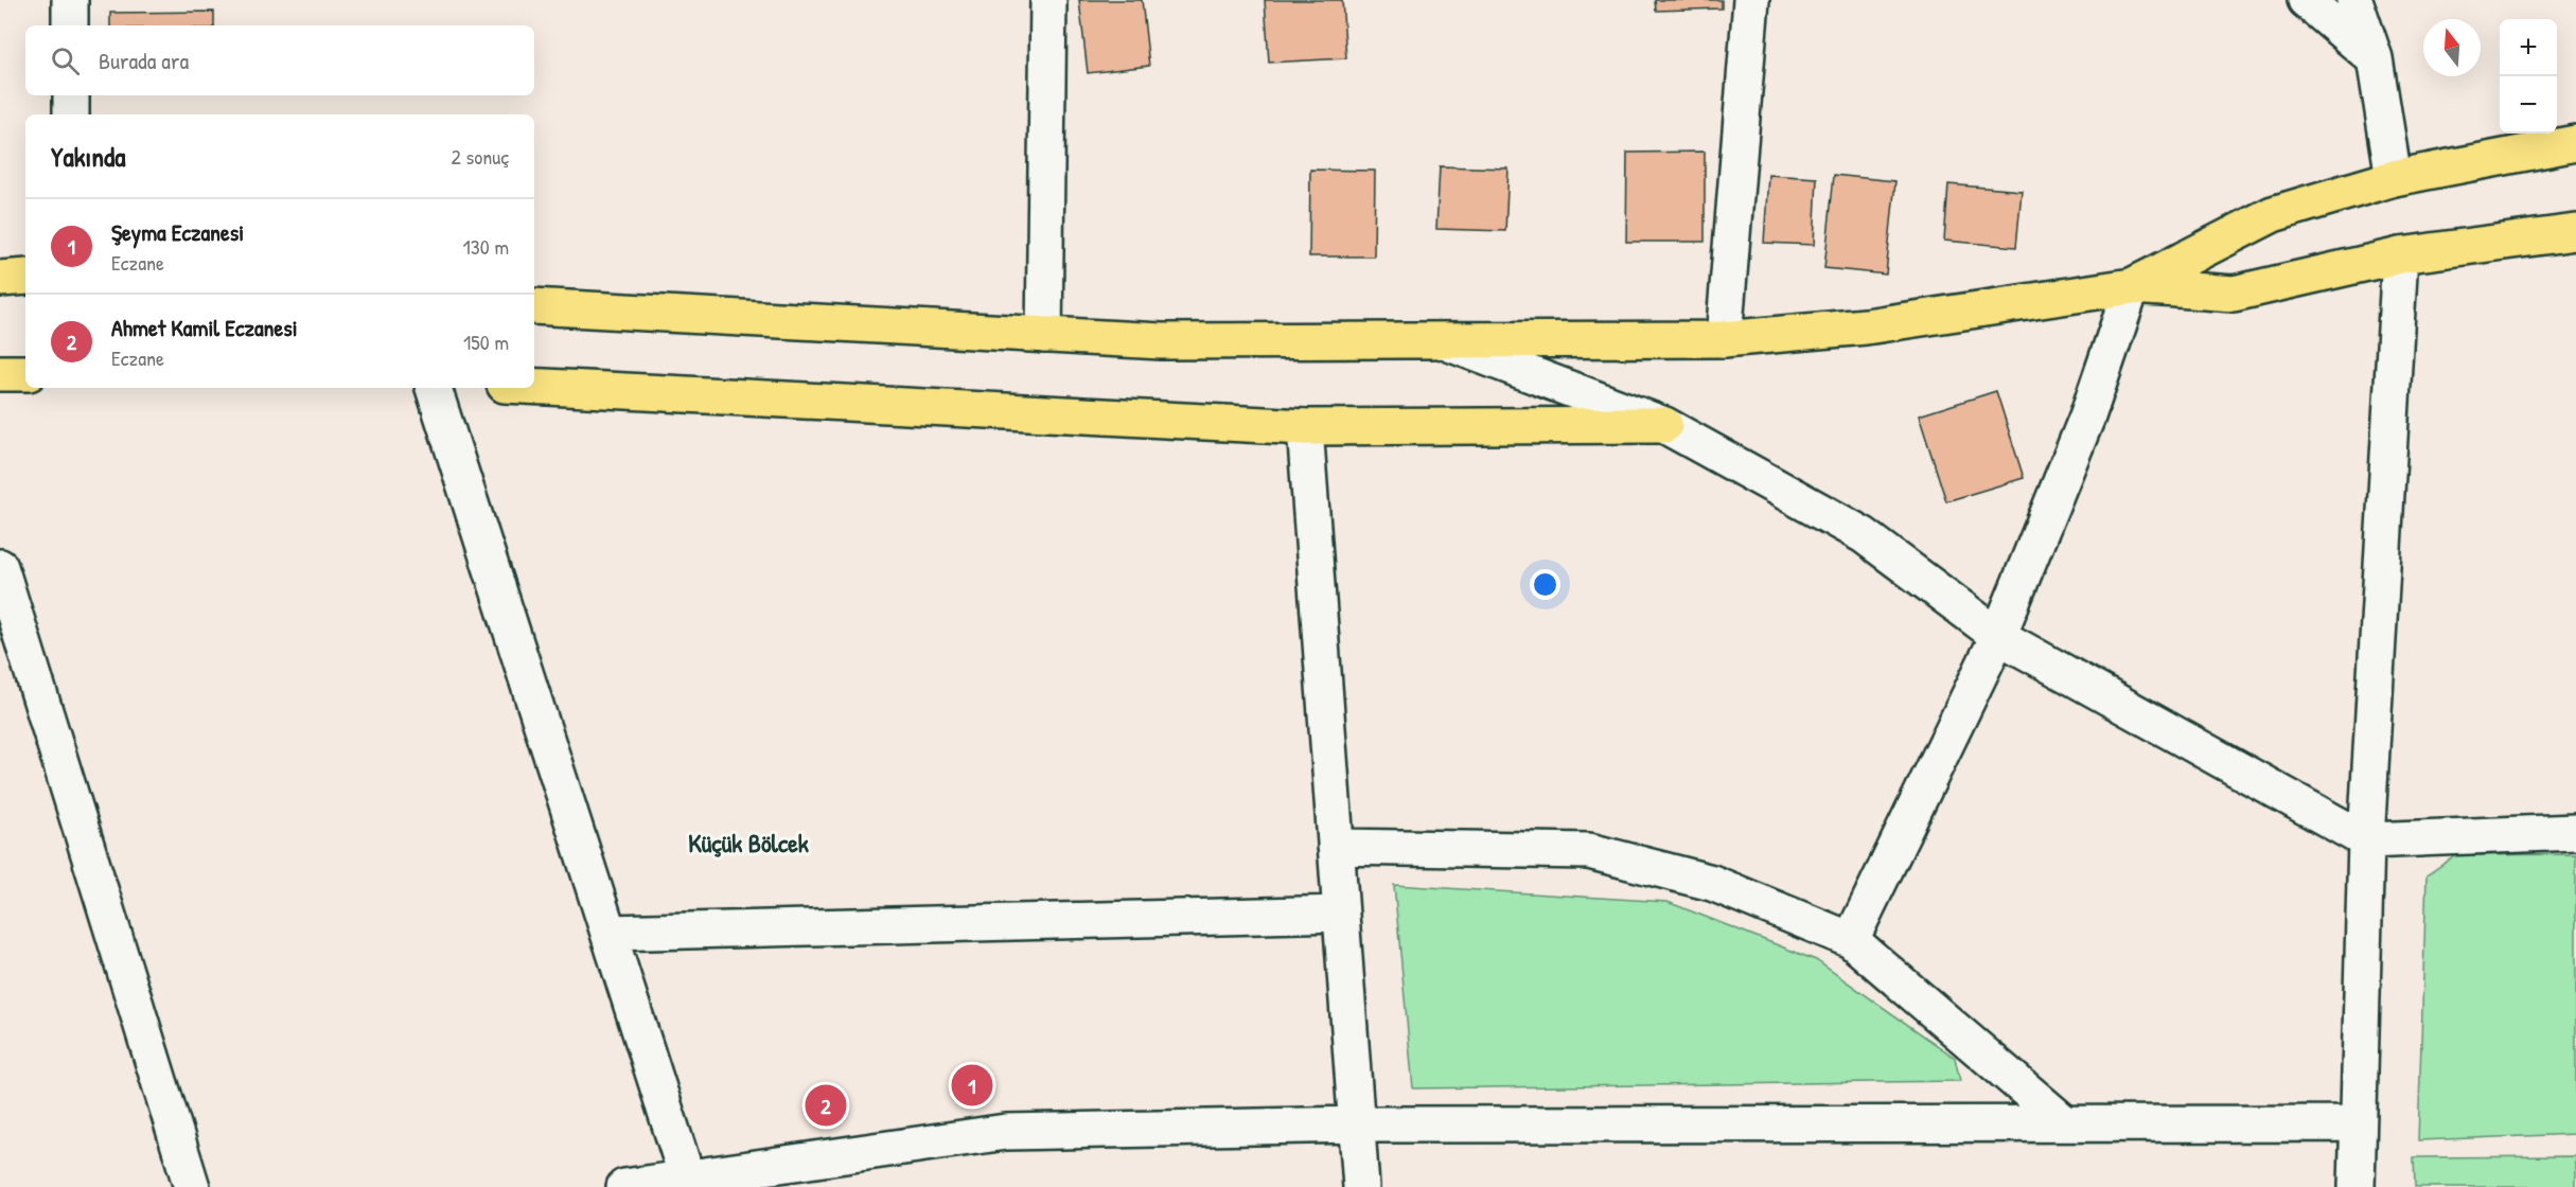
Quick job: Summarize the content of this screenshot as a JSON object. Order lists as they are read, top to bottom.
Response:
{
  "districts": ["Küçük Bölcek"],
  "north": "top",
  "page": {
    "map_buttons": ["+", "−"],
    "search": "Burada ara",
    "heading": ["Yakında", "2 sonuç"],
    "list": [
      {
        "mark": "1",
        "name": "Şeyma Eczanesi",
        "note": "Eczane",
        "value": "130 m"
      },
      {
        "mark": "2",
        "name": "Ahmet Kamil Eczanesi",
        "note": "Eczane",
        "value": "150 m"
      }
    ],
    "pins": ["1", "2"]
  }
}
